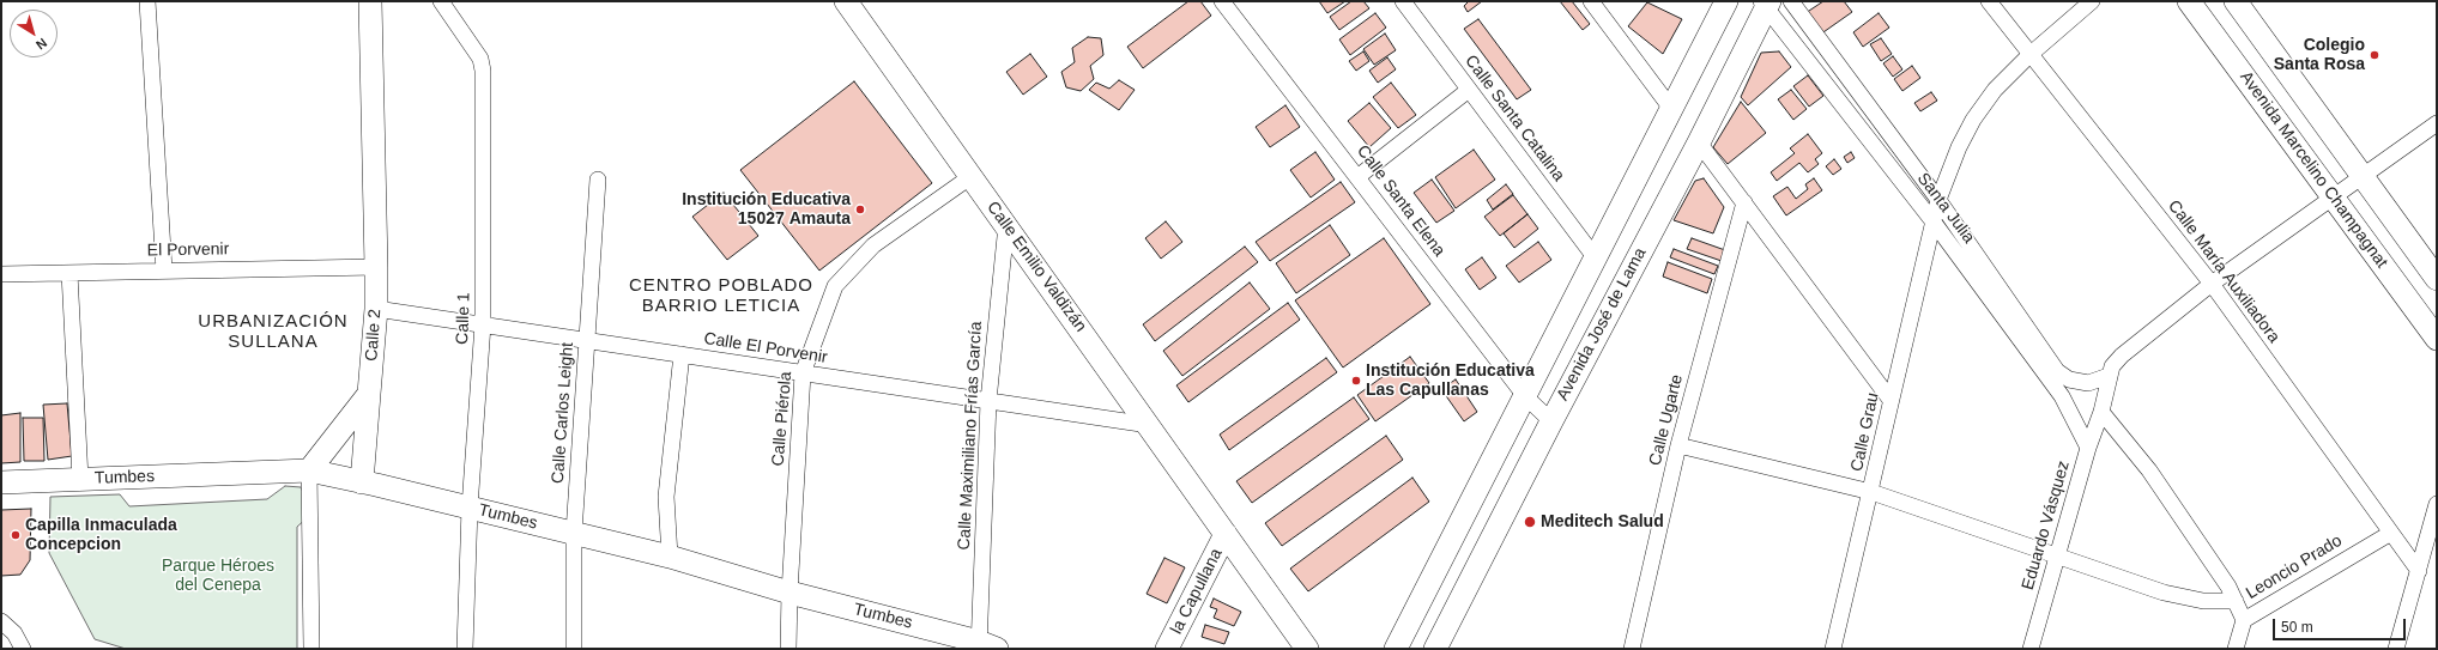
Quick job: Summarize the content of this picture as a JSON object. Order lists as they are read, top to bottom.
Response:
{
  "streets": {
    "street": [
      "Calle Santa Catalina",
      "Avenida Marcelino Champagnat",
      "Calle Santa Elena",
      "Santa Julia",
      "El Porvenir",
      "Calle Emilio Valdizán",
      "Calle María Auxiliadora",
      "Calle 1",
      "Avenida José de Lama",
      "Calle 2",
      "Calle El Porvenir",
      "Calle Carlos Leight",
      "Calle Piérola",
      "Calle Ugarte",
      "Calle Grau",
      "Calle Maximiliano Frías García",
      "Tumbes",
      "Eduardo Vásquez",
      "Leoncio Prado",
      "la Capullana"
    ]
  },
  "crossings": [
    ["Calle Santa Catalina", "Avenida José de Lama"],
    ["Calle Santa Elena", "Avenida José de Lama"],
    ["Santa Julia", "Avenida José de Lama"],
    ["Santa Julia", "Calle Grau"],
    ["Santa Julia", "Eduardo Vásquez"],
    ["El Porvenir", "Calle 2"],
    ["Calle Emilio Valdizán", "Calle El Porvenir"],
    ["Calle Emilio Valdizán", "Calle Piérola"],
    ["Calle Emilio Valdizán", "Calle Maximiliano Frías García"],
    ["Calle Emilio Valdizán", "la Capullana"],
    ["Calle María Auxiliadora", "Calle Grau"],
    ["Calle María Auxiliadora", "Leoncio Prado"],
    ["Calle 1", "Calle El Porvenir"],
    ["Calle 1", "Tumbes"],
    ["Calle 2", "Calle El Porvenir"],
    ["Calle 2", "Tumbes"],
    ["Calle El Porvenir", "Calle Carlos Leight"],
    ["Calle El Porvenir", "Calle Piérola"],
    ["Calle El Porvenir", "Calle Maximiliano Frías García"],
    ["Calle Carlos Leight", "Tumbes"],
    ["Calle Piérola", "Tumbes"],
    ["Calle Maximiliano Frías García", "Tumbes"]
  ],
  "districts": ["CENTRO POBLADO BARRIO LETICIA", "URBANIZACIÓN SULLANA"],
  "parks": ["Parque Héroes del Cenepa"],
  "places": [
    "Colegio Santa Rosa",
    "Institución Educativa 15027 Amauta",
    "Institución Educativa Las Capullanas",
    "Meditech Salud",
    "Capilla Inmaculada Concepcion"
  ],
  "scale_bar": "50 m",
  "north": "bottom right"
}
